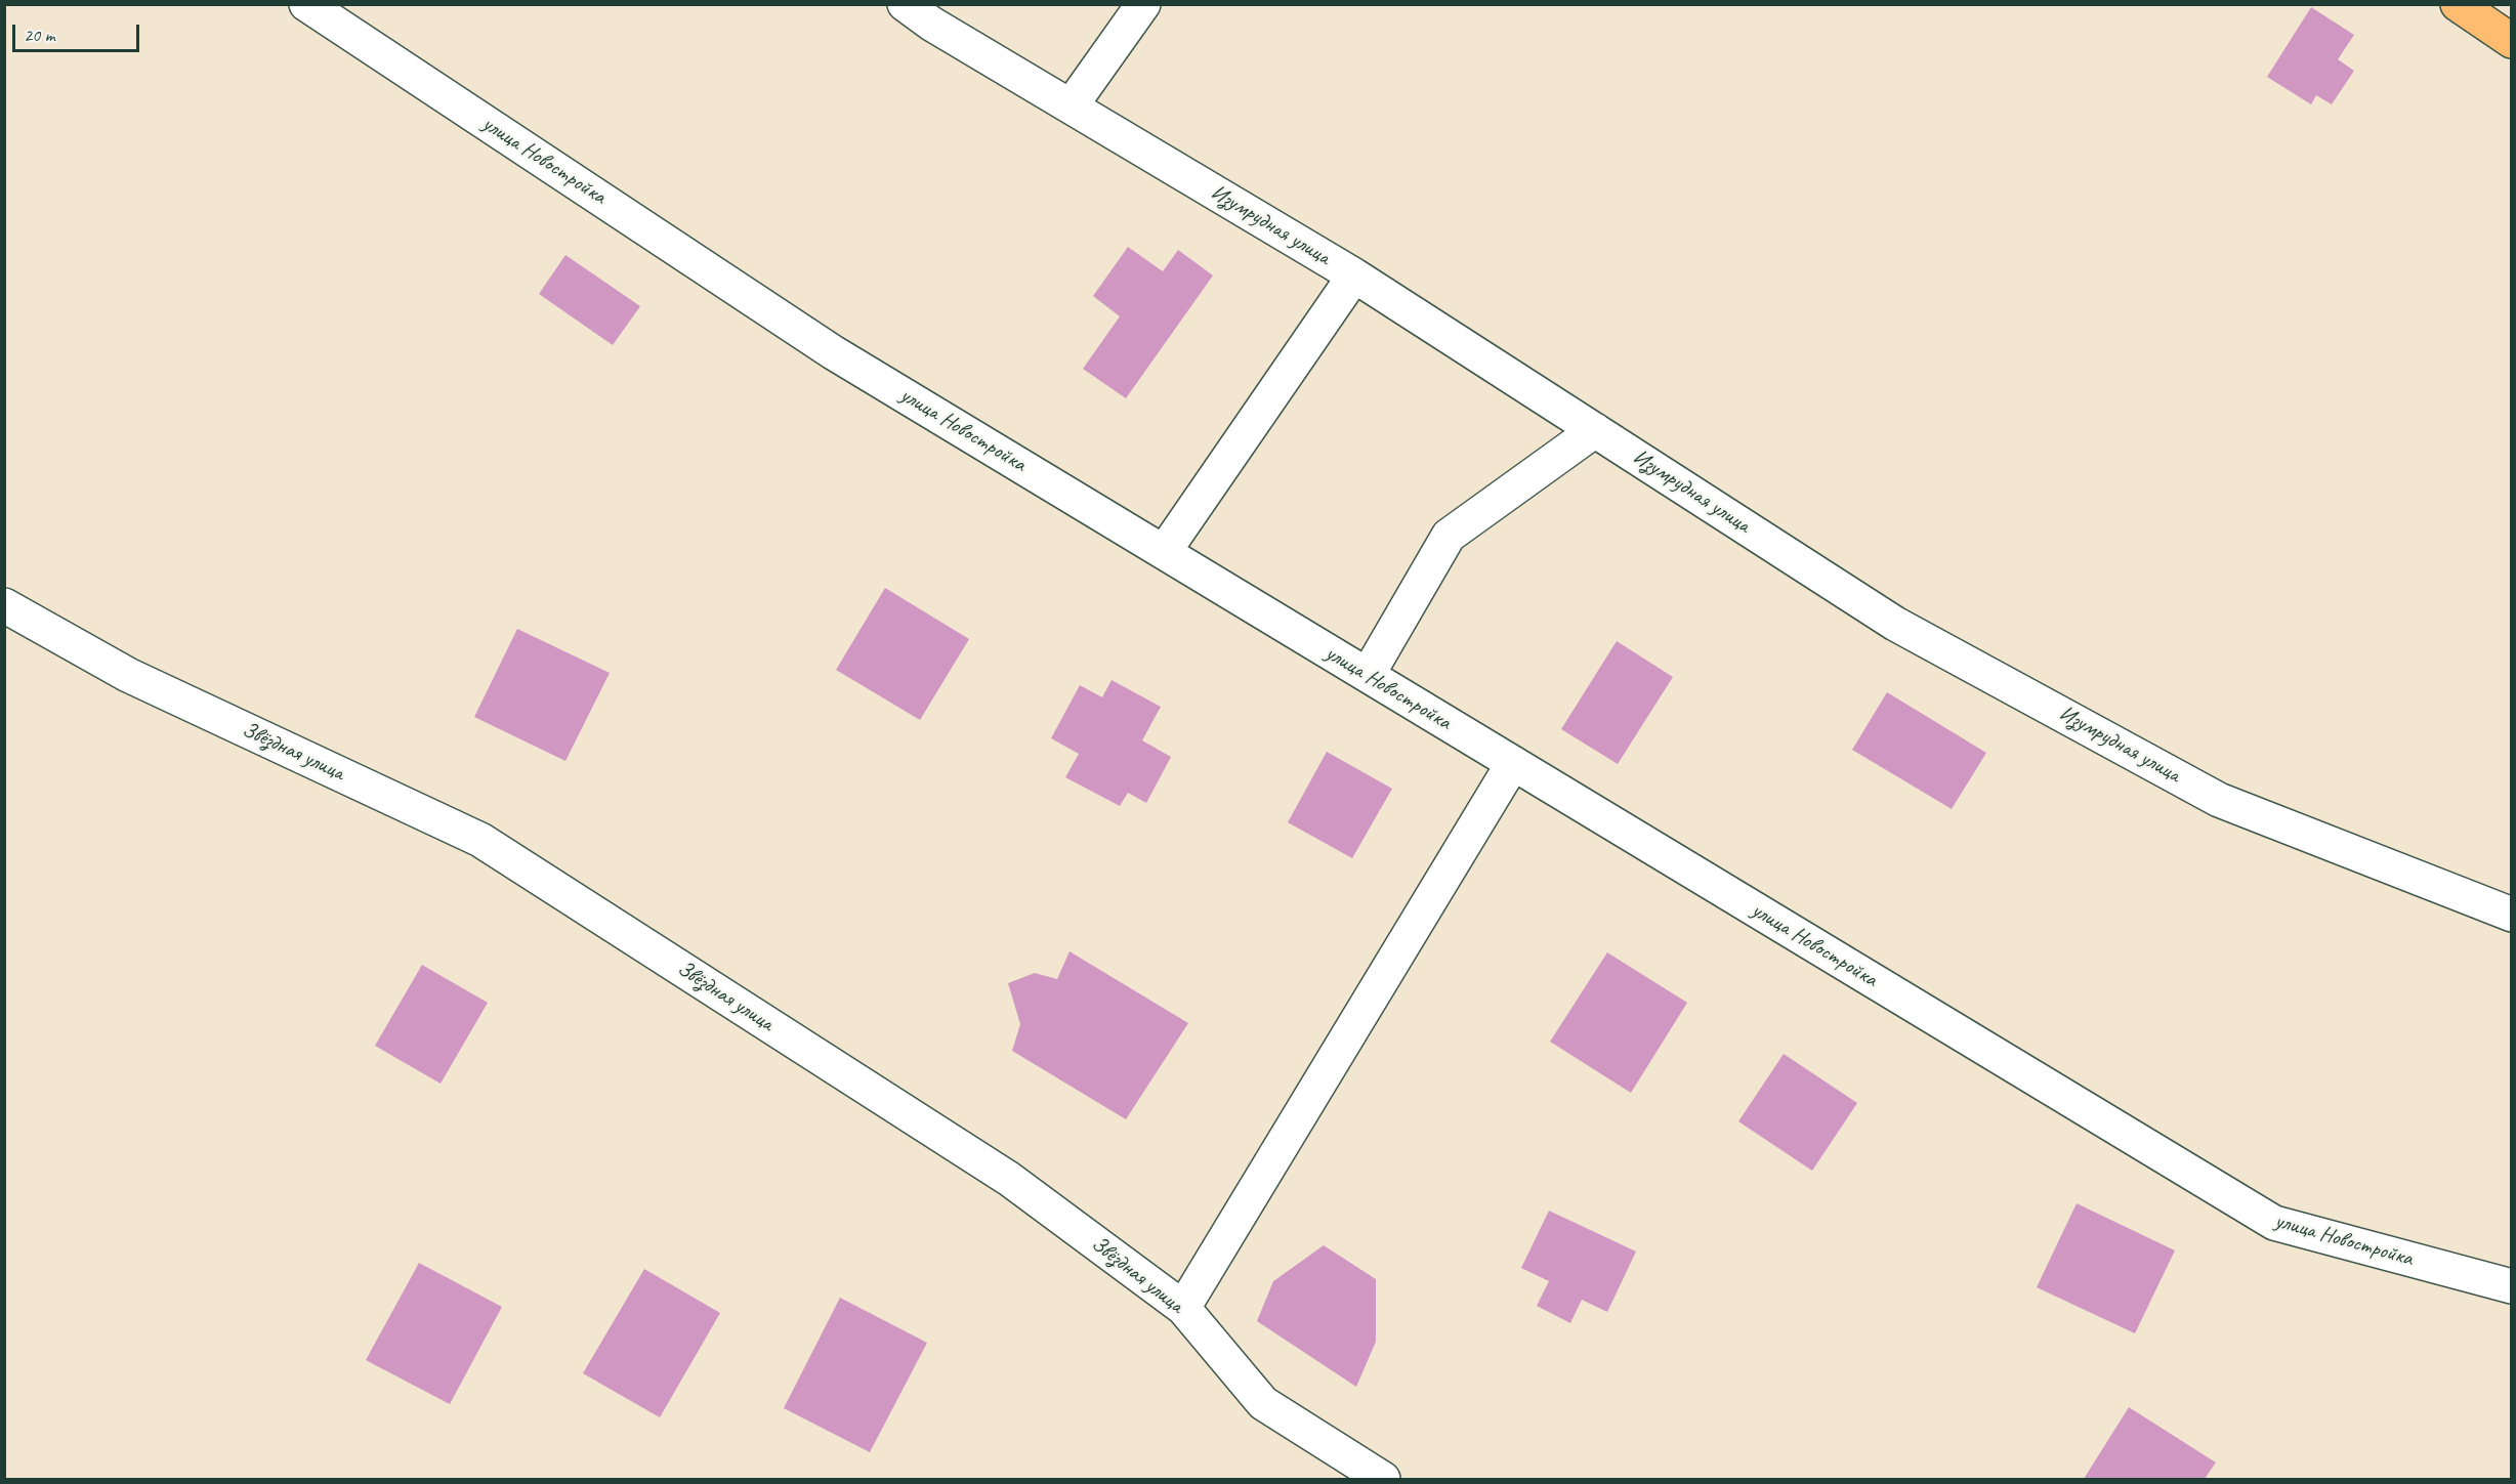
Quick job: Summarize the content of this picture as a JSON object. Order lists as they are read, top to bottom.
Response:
{
  "streets": {
    "street": ["улица Новостройка", "Изумрудная улица", "Звёздная улица"]
  },
  "scale_bar": "20 m"
}
